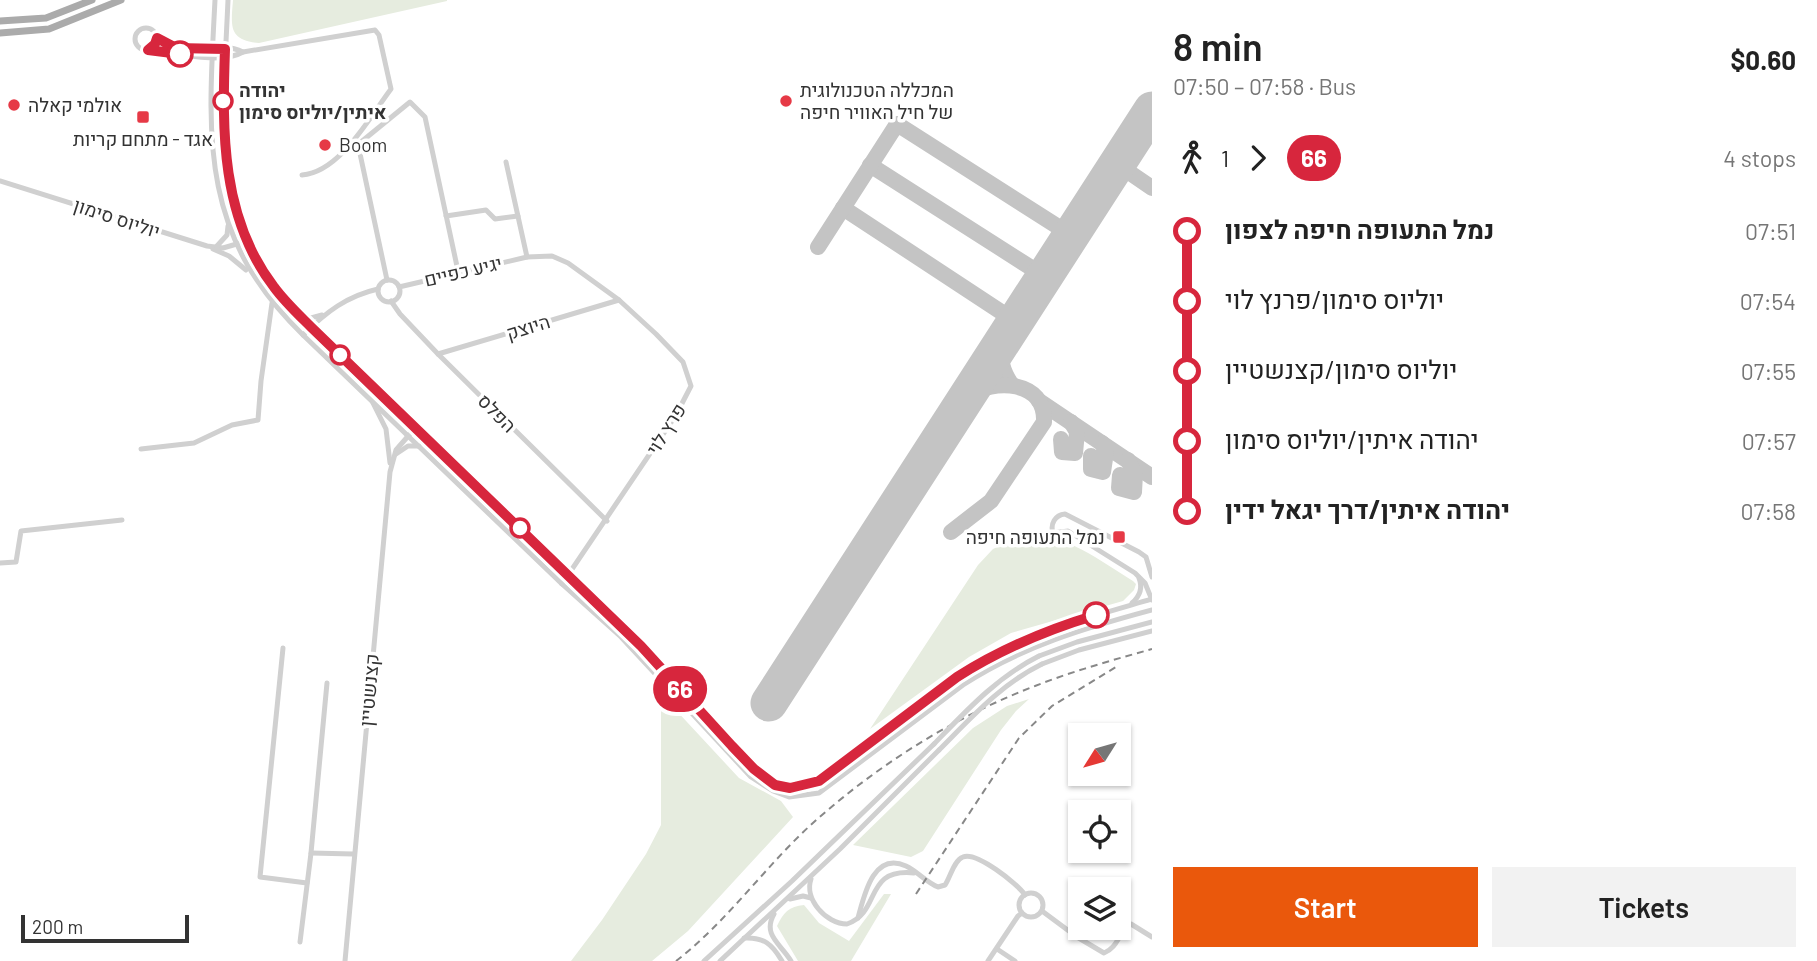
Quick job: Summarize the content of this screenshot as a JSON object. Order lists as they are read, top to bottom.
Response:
{
  "streets": {
    "street": [
      "יוליוס סימון",
      "יגיע כפיים",
      "היוצק",
      "הפלס",
      "פרץ לוי",
      "קצנשטיין"
    ]
  },
  "crossings": [
    ["יגיע כפיים", "הפלס"],
    ["יגיע כפיים", "פרץ לוי"],
    ["היוצק", "הפלס"],
    ["היוצק", "פרץ לוי"],
    ["הפלס", "פרץ לוי"]
  ],
  "places": {
    "other": [
      "יהודה איתין/יוליוס סימון",
      "המכללה הטכנולוגית של חיל האוויר חיפה",
      "אולמי קאלה",
      "Boom"
    ],
    "transit": ["אגד - מתחם קריות", "נמל התעופה חיפה"]
  },
  "lines": ["bus line 66"],
  "scale_bar": "200 m",
  "north": "bottom left",
  "page": {
    "on_map": "66",
    "heading": ["8 min", "07:50 – 07:58 · Bus", "$0.60"],
    "legs": ["1", "66", "4 stops"],
    "list": [
      {
        "name": "נמל התעופה חיפה לצפון",
        "value": "07:51"
      },
      {
        "name": "יוליוס סימון/פרנץ לוי",
        "value": "07:54"
      },
      {
        "name": "יוליוס סימון/קצנשטיין",
        "value": "07:55"
      },
      {
        "name": "יהודה איתין/יוליוס סימון",
        "value": "07:57"
      },
      {
        "name": "יהודה איתין/דרך יגאל ידין",
        "value": "07:58"
      }
    ],
    "buttons": ["Start", "Tickets"],
    "scale": "200 m"
  }
}
